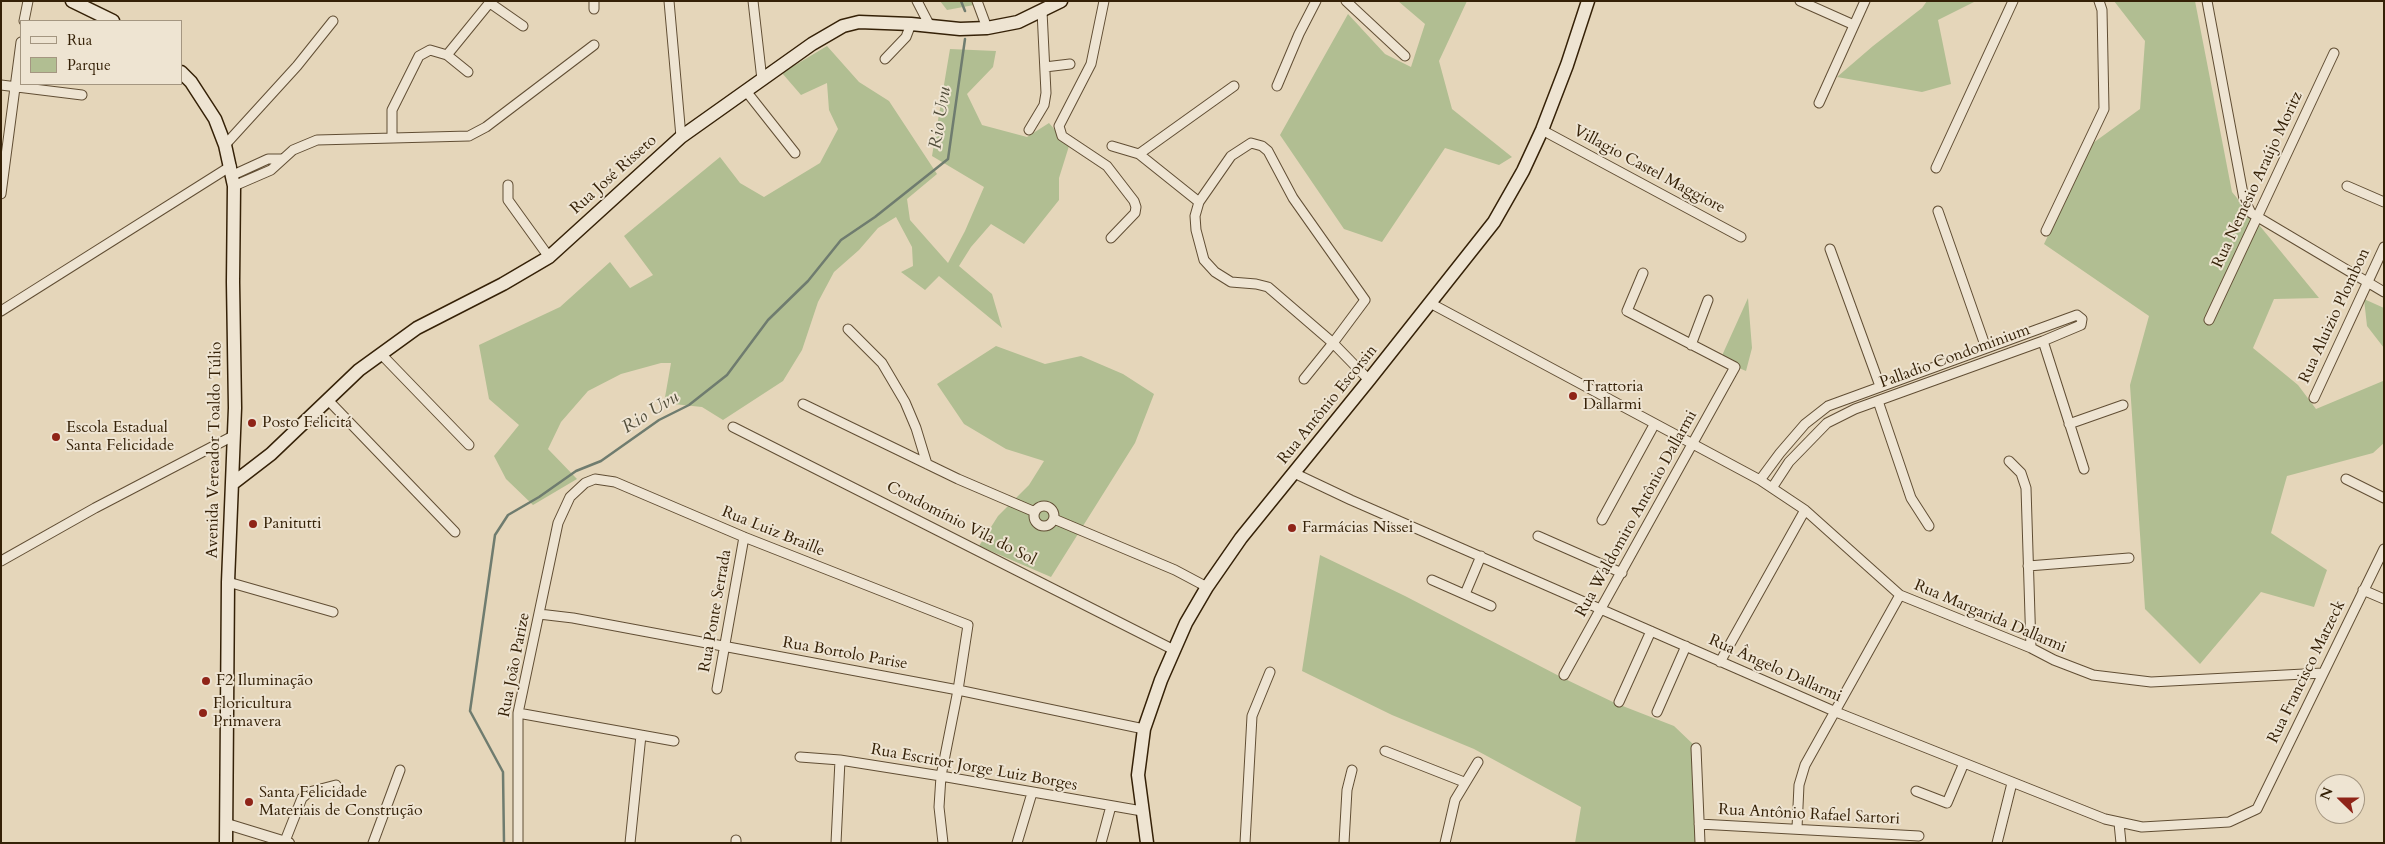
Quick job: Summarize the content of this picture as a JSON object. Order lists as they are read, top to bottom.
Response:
{
  "streets": {
    "main road": ["Rua José Risseto", "Rua Antônio Escorsin", "Avenida Vereador Toaldo Túlio"],
    "street": [
      "Villagio Castel Maggiore",
      "Rua Nemésio Araújo Moritz",
      "Rua Aluizio Plombon",
      "Palladio Condominium",
      "Rua Waldomiro Antônio Dallarmi",
      "Condomínio Vila do Sol",
      "Rua Luiz Braille",
      "Rua Ponte Serrada",
      "Rua Margarida Dallarmi",
      "Rua Bortolo Parise",
      "Rua João Parize",
      "Rua Ângelo Dallarmi",
      "Rua Francisco Matzeck",
      "Rua Escritor Jorge Luiz Borges",
      "Rua Antônio Rafael Sartori"
    ]
  },
  "crossings": [
    ["Villagio Castel Maggiore", "Rua Antônio Escorsin"],
    ["Rua José Risseto", "Avenida Vereador Toaldo Túlio"],
    ["Palladio Condominium", "Rua Margarida Dallarmi"],
    ["Rua Antônio Escorsin", "Condomínio Vila do Sol"],
    ["Rua Antônio Escorsin", "Rua Margarida Dallarmi"],
    ["Rua Antônio Escorsin", "Rua Bortolo Parise"],
    ["Rua Antônio Escorsin", "Rua Ângelo Dallarmi"],
    ["Rua Antônio Escorsin", "Rua Escritor Jorge Luiz Borges"],
    ["Rua Waldomiro Antônio Dallarmi", "Rua Margarida Dallarmi"],
    ["Rua Waldomiro Antônio Dallarmi", "Rua Ângelo Dallarmi"],
    ["Rua Luiz Braille", "Rua Ponte Serrada"],
    ["Rua Luiz Braille", "Rua Bortolo Parise"],
    ["Rua Luiz Braille", "Rua João Parize"],
    ["Rua Ponte Serrada", "Rua Bortolo Parise"],
    ["Rua Margarida Dallarmi", "Rua Francisco Matzeck"],
    ["Rua Bortolo Parise", "Rua João Parize"],
    ["Rua Ângelo Dallarmi", "Rua Francisco Matzeck"]
  ],
  "water": ["Rio Uvu"],
  "places": [
    "Trattoria Dallarmi",
    "Posto Felicitá",
    "Escola Estadual Santa Felicidade",
    "Panitutti",
    "Farmácias Nissei",
    "F2 Iluminação",
    "Floricultura Primavera",
    "Santa Felicidade Materiais de Construção"
  ],
  "legend": ["Rua", "Parque"],
  "north": "left"
}
